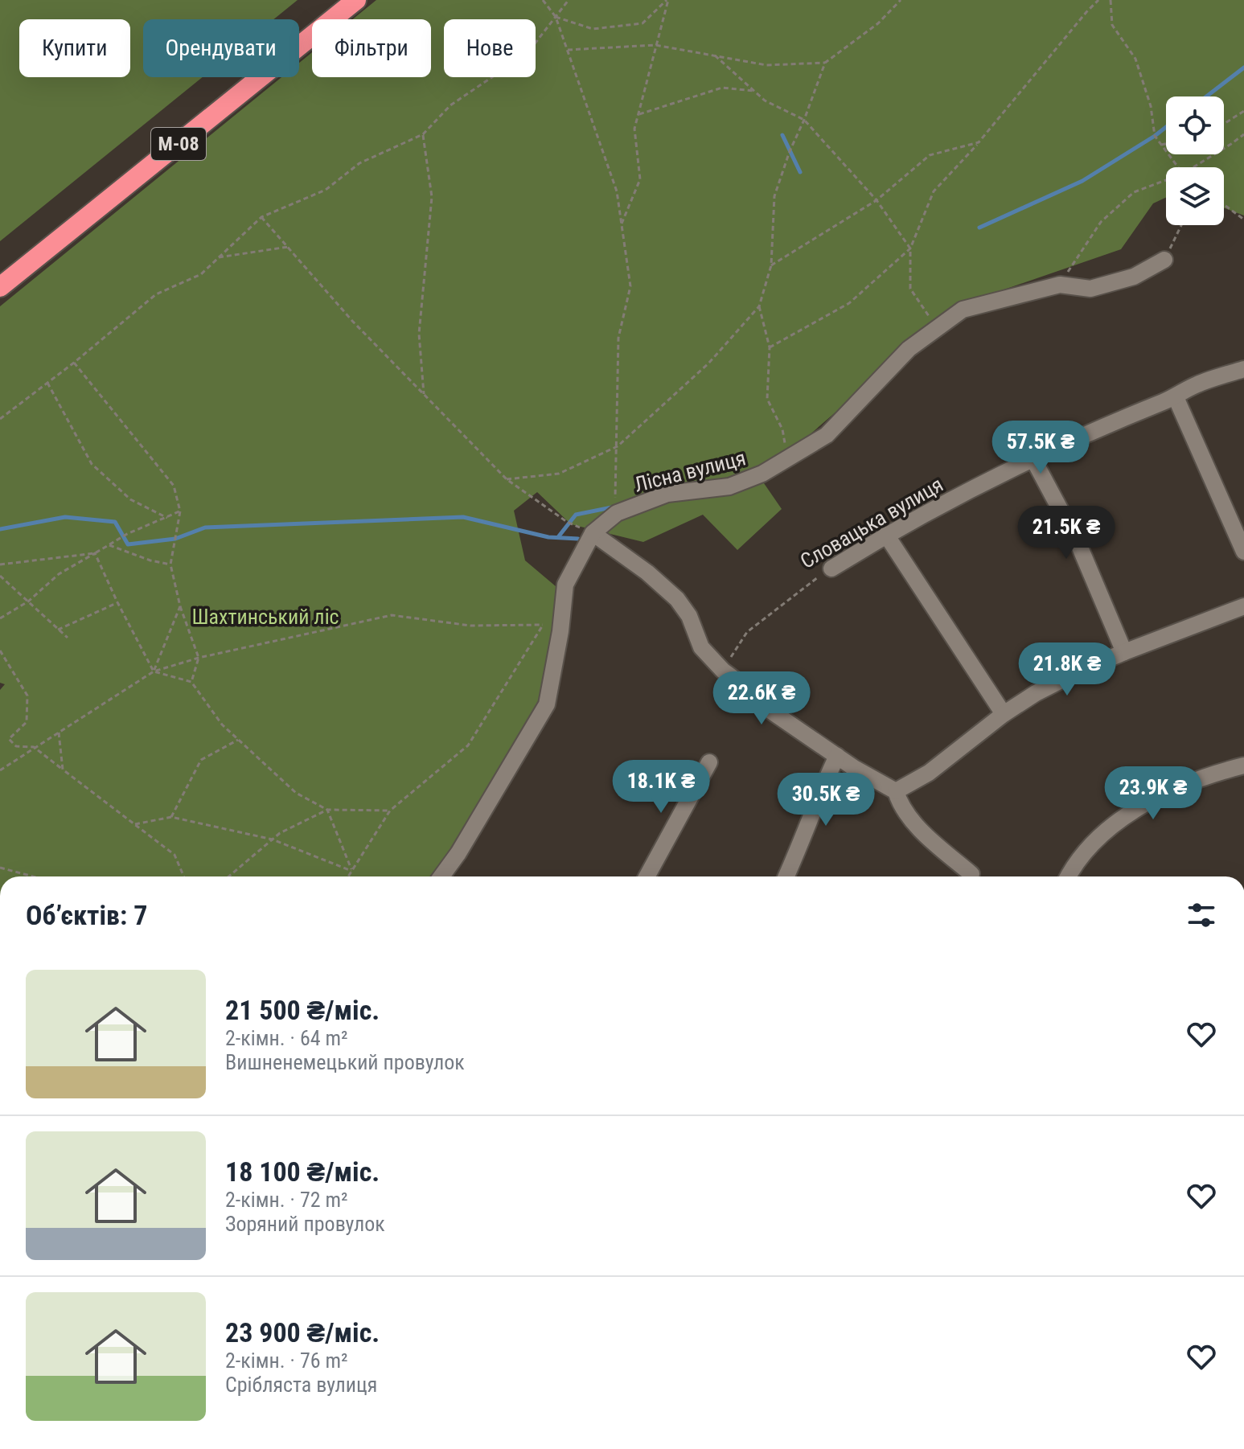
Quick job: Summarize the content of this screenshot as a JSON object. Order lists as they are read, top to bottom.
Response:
{
  "streets": {
    "highway": ["М-08"],
    "street": ["Лісна вулиця", "Словацька вулиця"]
  },
  "parks": ["Шахтинський ліс"],
  "page": {
    "chip": [
      "Купити",
      "Орендувати",
      "Фільтри",
      "Нове"
    ],
    "price": [
      "57.5K ₴",
      "21.5K ₴",
      "21.8K ₴",
      "22.6K ₴",
      "18.1K ₴",
      "23.9K ₴",
      "30.5K ₴"
    ],
    "heading": "Об’єктів: 7",
    "list": [
      {
        "name": "21 500 ₴/міс.",
        "note": "2-кімн. · 64 m² · Вишненемецький провулок"
      },
      {
        "name": "18 100 ₴/міс.",
        "note": "2-кімн. · 72 m² · Зоряний провулок"
      },
      {
        "name": "23 900 ₴/міс.",
        "note": "2-кімн. · 76 m² · Срібляста вулиця"
      }
    ]
  }
}
